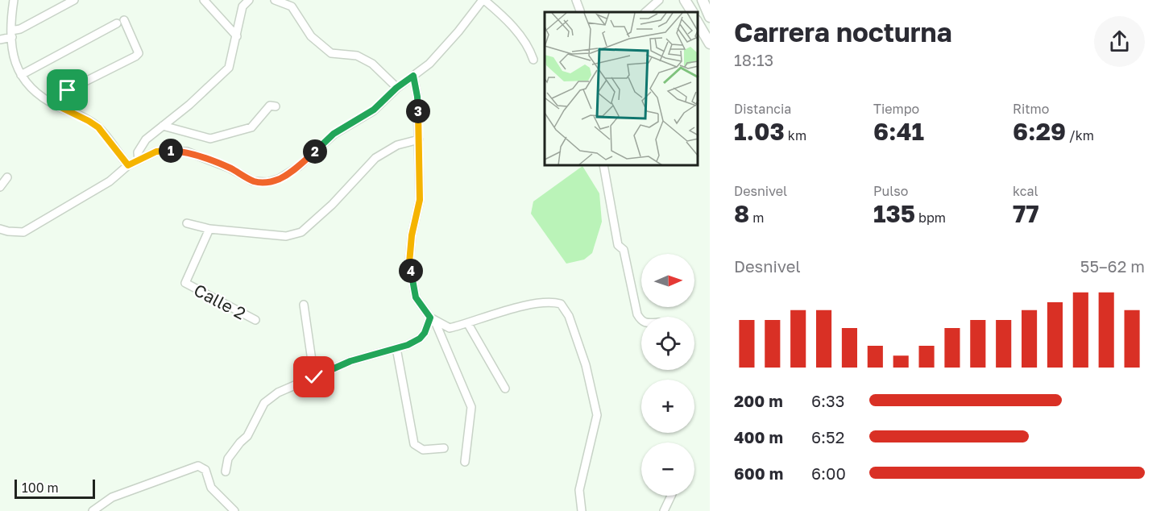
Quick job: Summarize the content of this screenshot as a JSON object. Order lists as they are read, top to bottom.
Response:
{
  "streets": {
    "street": ["Calle 2"]
  },
  "scale_bar": "100 m",
  "north": "right",
  "page": {
    "heading": ["Carrera nocturna", "18:13"],
    "stats": [
      ["Distancia", "1.03 km"],
      ["Tiempo", "6:41"],
      ["Ritmo", "6:29 /km"],
      ["Desnivel", "8 m"],
      ["Pulso", "135 bpm"],
      ["kcal", "77"]
    ],
    "pins": [
      "3",
      "1",
      "2",
      "4"
    ],
    "chart": ["Desnivel", "55–62 m"],
    "map_buttons": ["+", "−"],
    "list": [
      {
        "name": "200 m",
        "note": "6:33"
      },
      {
        "name": "400 m",
        "note": "6:52"
      },
      {
        "name": "600 m",
        "note": "6:00"
      }
    ],
    "scale": "100 m"
  }
}
